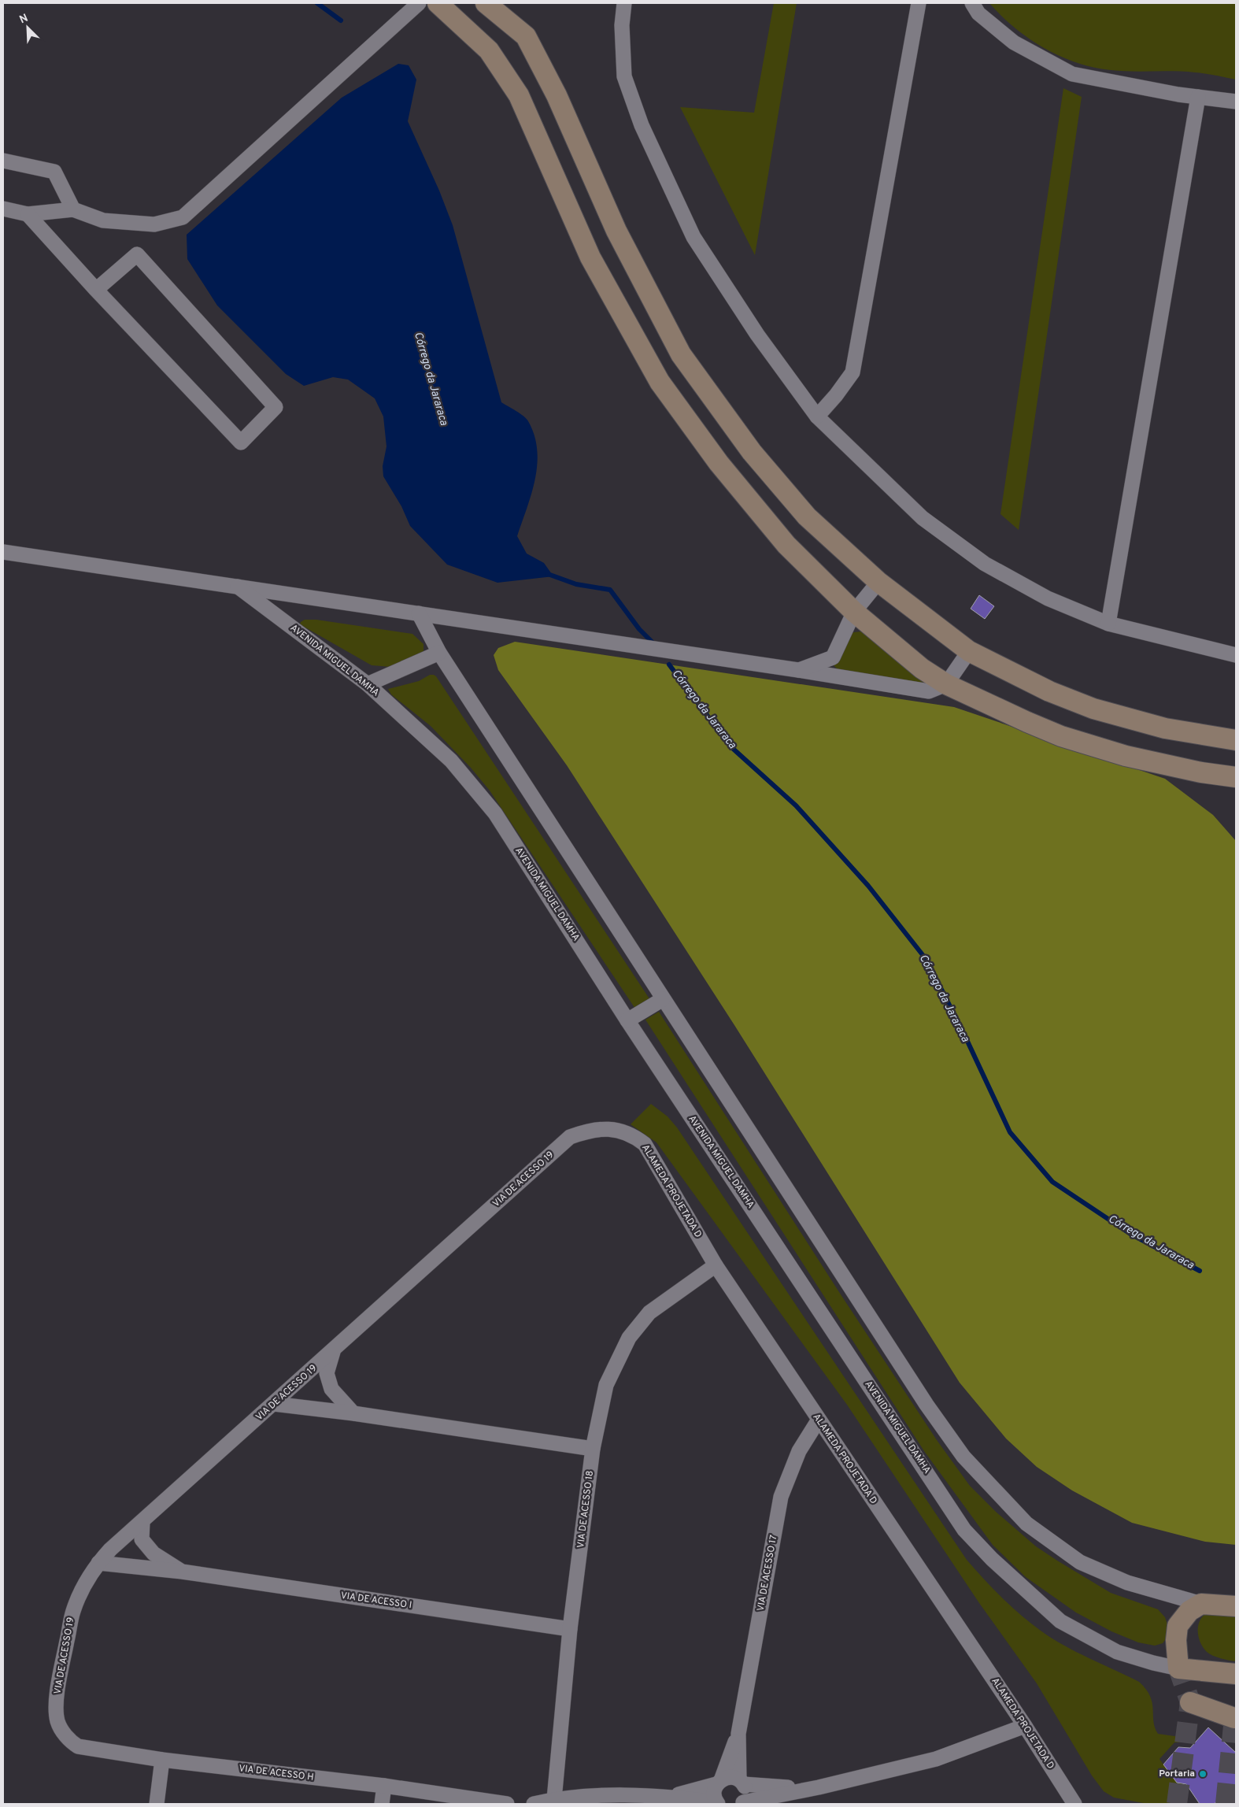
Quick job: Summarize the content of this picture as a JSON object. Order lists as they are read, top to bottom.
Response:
{
  "streets": {
    "street": [
      "AVENIDA MIGUEL DAMHA",
      "VIA DE ACESSO 19",
      "ALAMEDA PROJETADA D",
      "VIA DE ACESSO 18",
      "VIA DE ACESSO 17",
      "VIA DE ACESSO I",
      "VIA DE ACESSO H"
    ]
  },
  "crossings": [
    ["VIA DE ACESSO 19", "ALAMEDA PROJETADA D"],
    ["VIA DE ACESSO 19", "VIA DE ACESSO I"],
    ["VIA DE ACESSO 19", "VIA DE ACESSO H"],
    ["ALAMEDA PROJETADA D", "VIA DE ACESSO 18"],
    ["ALAMEDA PROJETADA D", "VIA DE ACESSO 17"],
    ["VIA DE ACESSO 18", "VIA DE ACESSO I"]
  ],
  "water": ["Córrego da Jararaca"],
  "places": ["Portaria"],
  "north": "top left"
}
